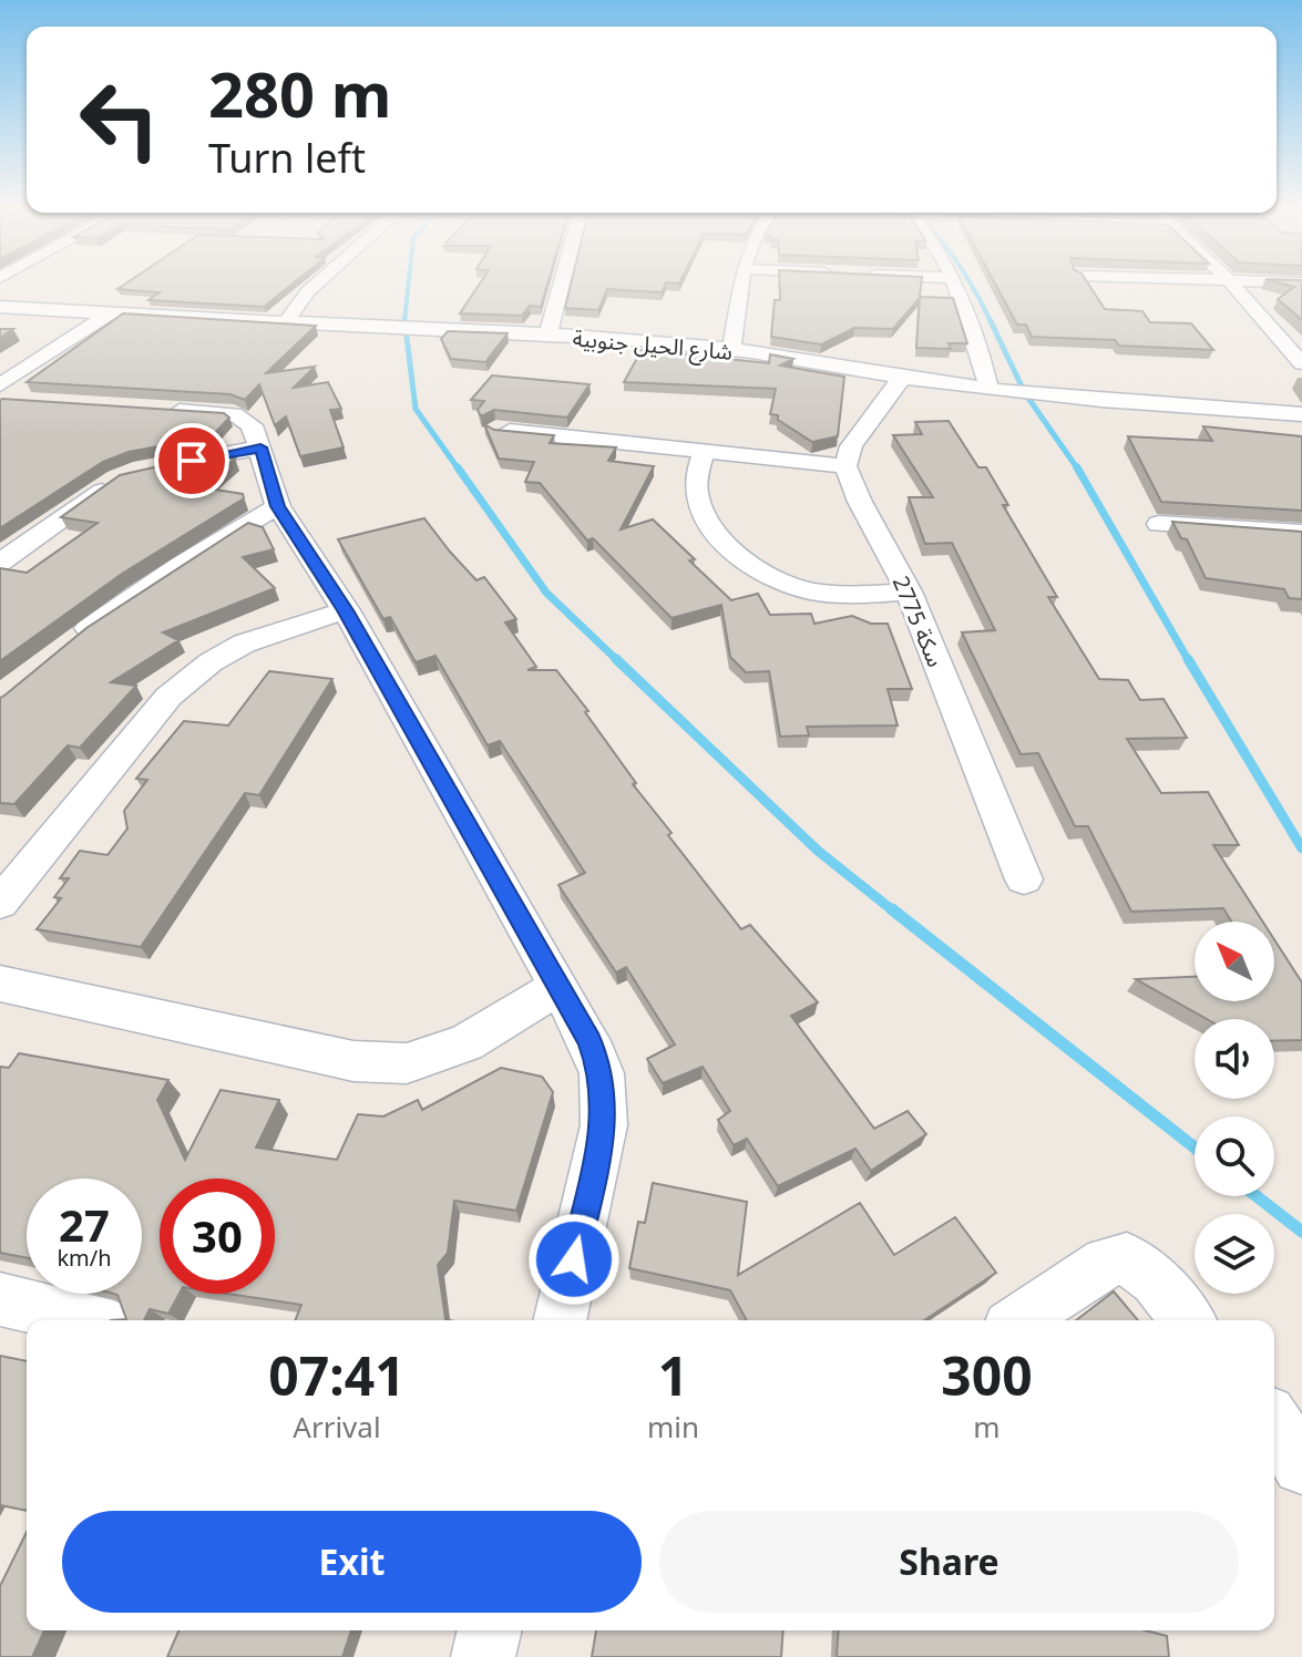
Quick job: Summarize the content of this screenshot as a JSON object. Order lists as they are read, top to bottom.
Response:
{
  "streets": {
    "street": ["شارع الحيل جنوبية", "سكة 2775"]
  },
  "north": "top left",
  "page": {
    "turn": ["280 m", "Turn left"],
    "speed": "27 km/h",
    "limit": "30",
    "eta": [
      "07:41",
      "Arrival",
      "1",
      "min",
      "300",
      "m"
    ],
    "buttons": ["Exit", "Share"]
  }
}
